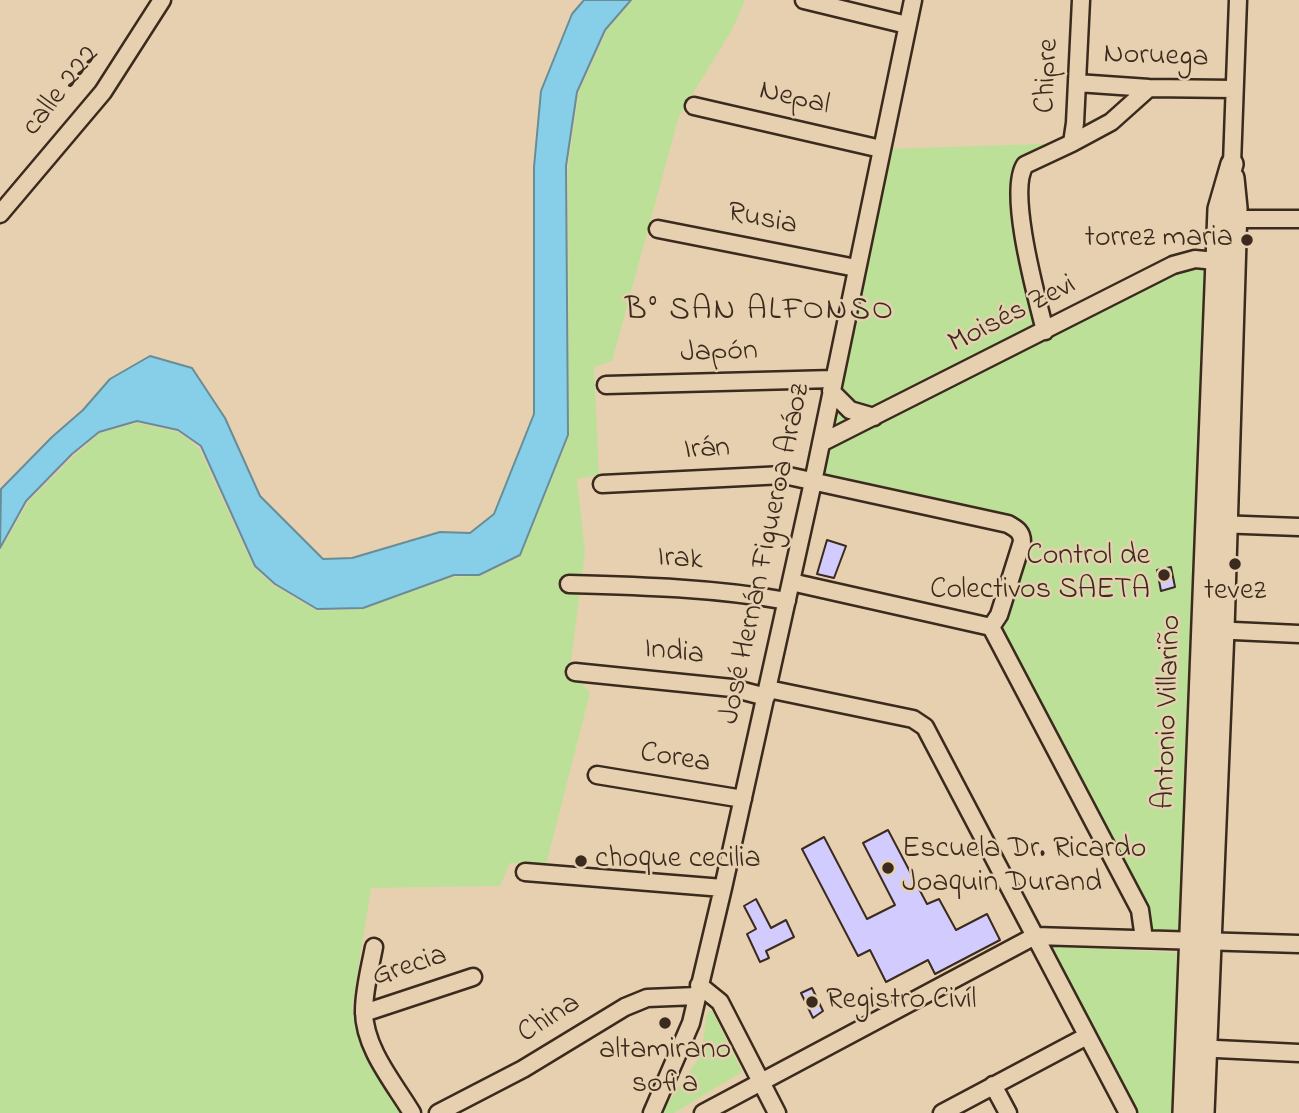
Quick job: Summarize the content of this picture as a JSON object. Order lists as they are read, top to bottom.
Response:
{
  "streets": {
    "street": [
      "Noruega",
      "Chipre",
      "calle 222",
      "Nepal",
      "Rusia",
      "Moisés Zevi",
      "Japón",
      "Irán",
      "José Hernán Figueroa Aráoz",
      "Irak",
      "India",
      "Antonio Villariño",
      "Corea",
      "Grecia",
      "China"
    ]
  },
  "crossings": [
    ["Noruega", "Chipre"],
    ["Chipre", "Moisés Zevi"],
    ["Nepal", "José Hernán Figueroa Aráoz"],
    ["Rusia", "José Hernán Figueroa Aráoz"],
    ["Moisés Zevi", "José Hernán Figueroa Aráoz"],
    ["Moisés Zevi", "Antonio Villariño"],
    ["Japón", "José Hernán Figueroa Aráoz"],
    ["Irán", "José Hernán Figueroa Aráoz"],
    ["José Hernán Figueroa Aráoz", "Irak"],
    ["José Hernán Figueroa Aráoz", "India"],
    ["José Hernán Figueroa Aráoz", "Corea"],
    ["José Hernán Figueroa Aráoz", "China"]
  ],
  "districts": ["B° SAN ALFONSO"],
  "places": [
    "torrez maria",
    "tevez",
    "Control de Colectivos SAETA",
    "choque cecilia",
    "Escuela Dr. Ricardo Joaquin Durand",
    "Registro Civíl",
    "altamirano sofia"
  ]
}
